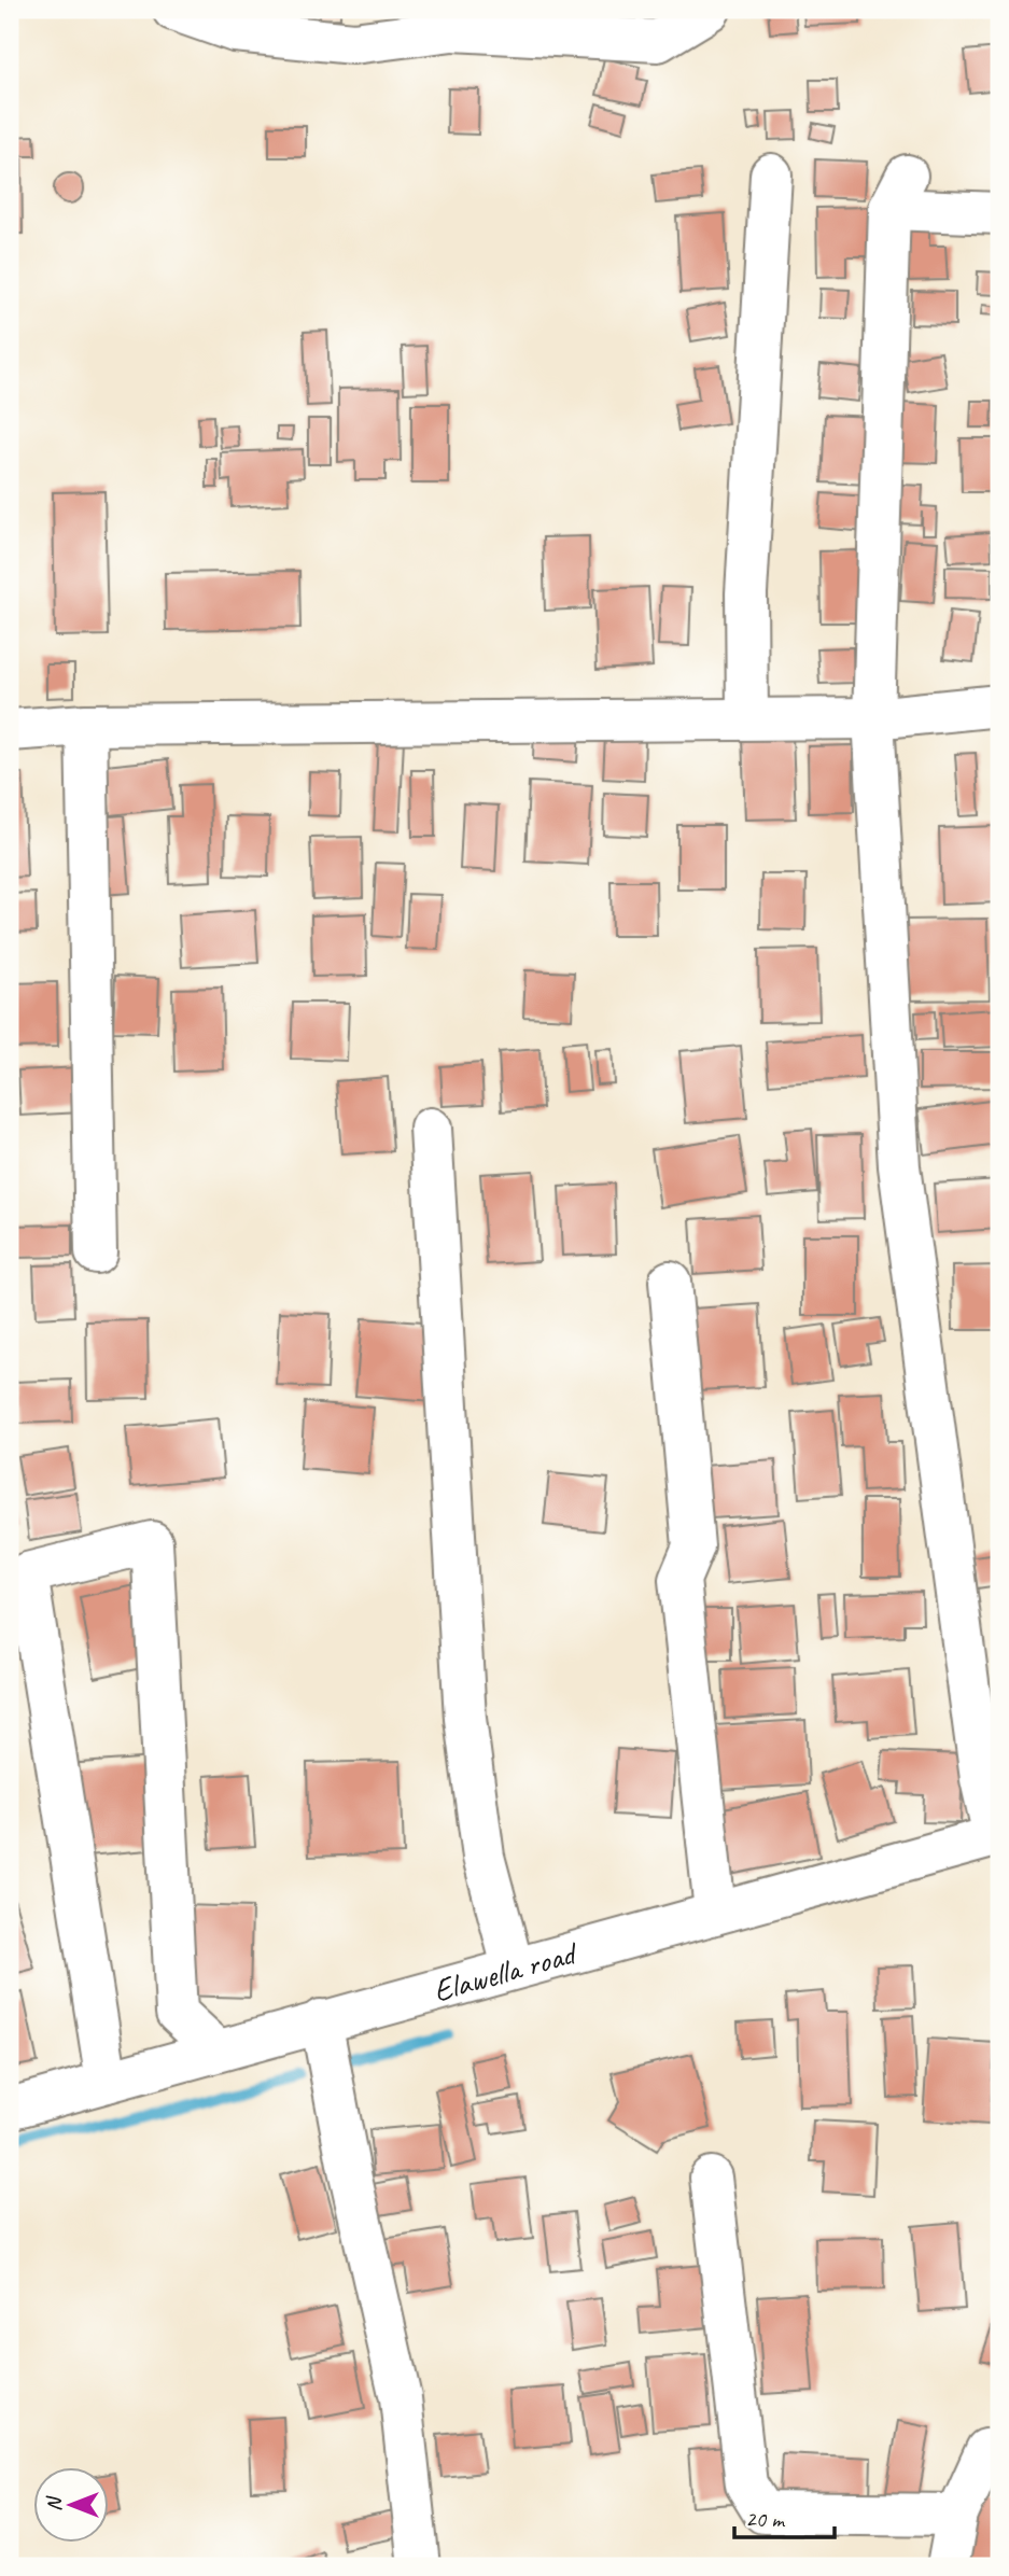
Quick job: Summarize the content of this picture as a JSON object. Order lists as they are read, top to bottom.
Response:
{
  "streets": {
    "street": ["Elawella road"]
  },
  "scale_bar": "20 m",
  "north": "left"
}
